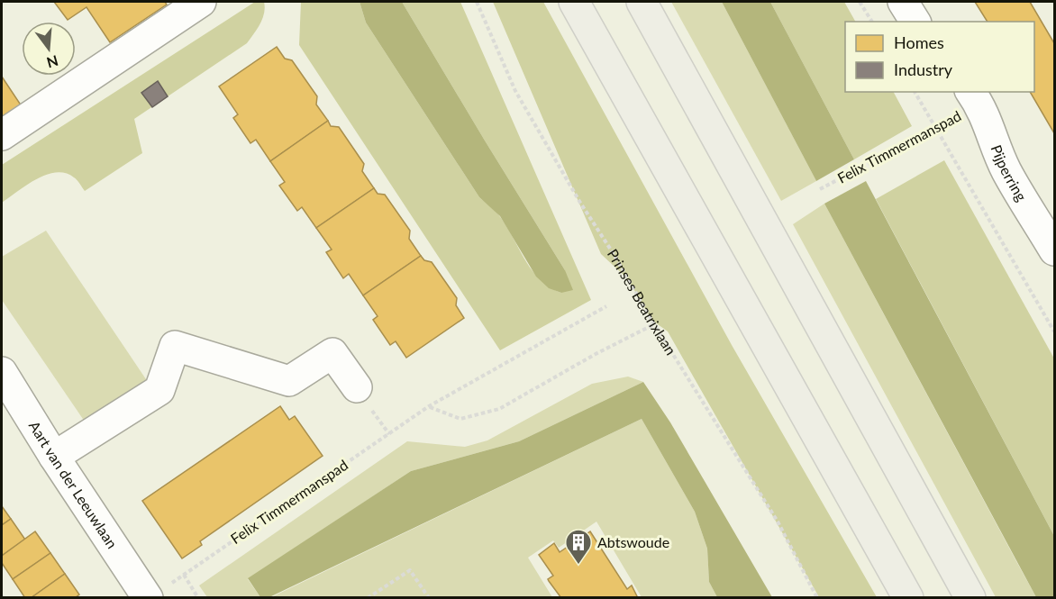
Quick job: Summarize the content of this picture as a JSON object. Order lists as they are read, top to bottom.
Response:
{
  "streets": {
    "street": ["Pijperring", "Aart van der Leeuwlaan"],
    "path": ["Felix Timmermanspad", "Prinses Beatrixlaan"]
  },
  "crossings": [
    ["Felix Timmermanspad", "Pijperring"],
    ["Felix Timmermanspad", "Aart van der Leeuwlaan"]
  ],
  "places": {
    "building": ["Abtswoude"]
  },
  "legend": ["Homes", "Industry"],
  "north": "bottom"
}
